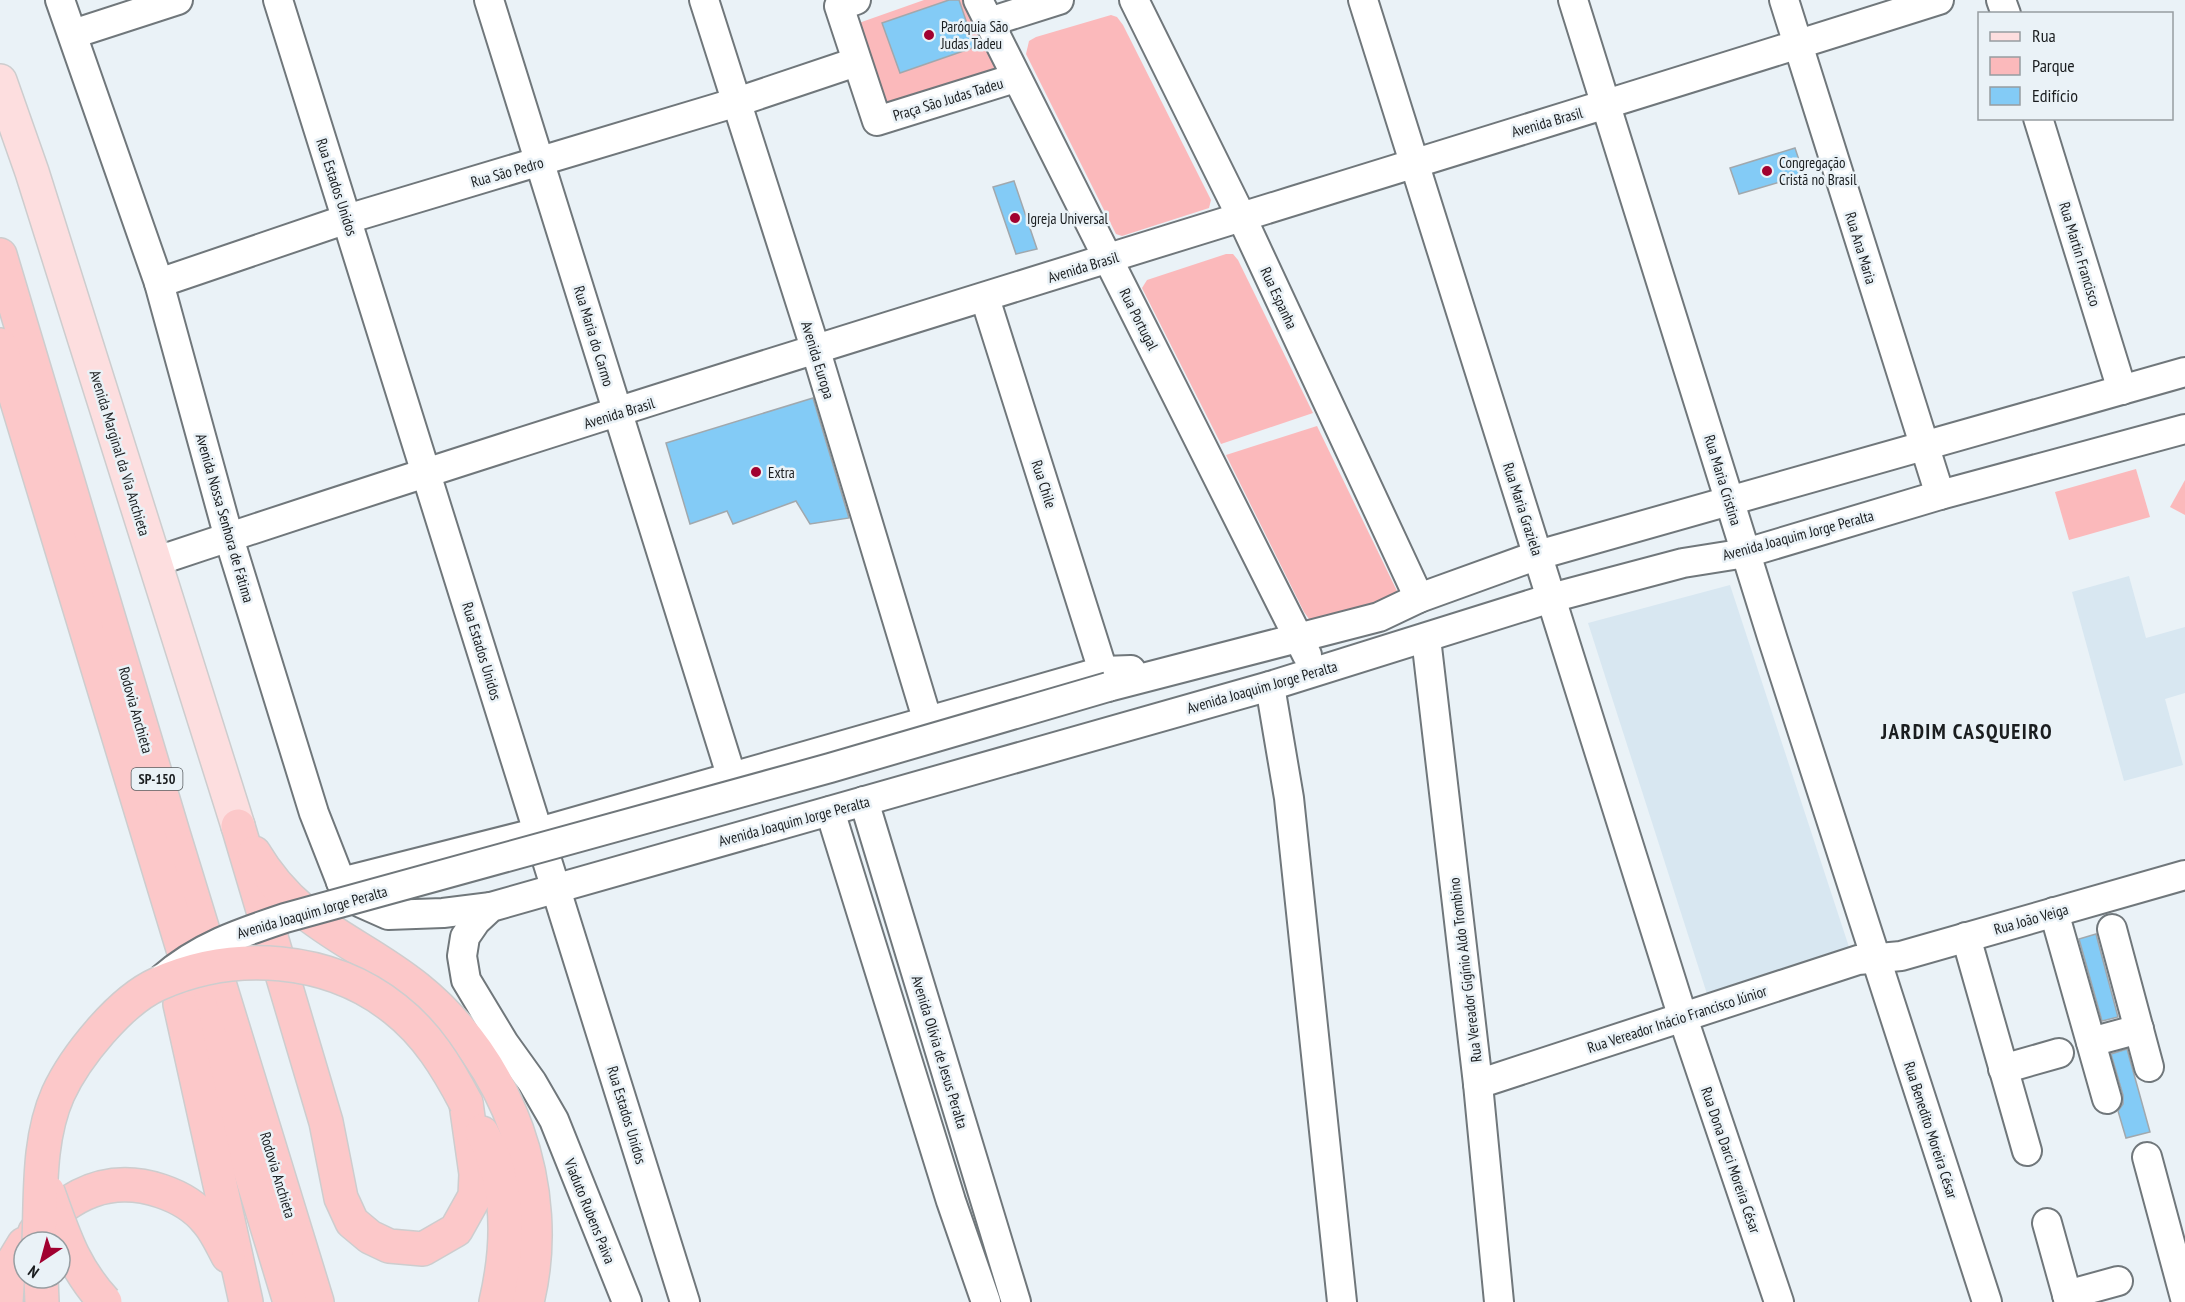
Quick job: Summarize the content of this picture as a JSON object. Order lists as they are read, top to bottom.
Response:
{
  "streets": {
    "highway": ["Rodovia Anchieta", "SP-150"],
    "main road": ["Avenida Marginal da Via Anchieta"],
    "street": [
      "Praça São Judas Tadeu",
      "Avenida Brasil",
      "Rua São Pedro",
      "Rua Estados Unidos",
      "Rua Ana Maria",
      "Rua Martin Francisco",
      "Rua Espanha",
      "Rua Portugal",
      "Rua Maria do Carmo",
      "Avenida Europa",
      "Rua Maria Cristina",
      "Rua Chile",
      "Rua Maria Graziela",
      "Avenida Nossa Senhora de Fátima",
      "Avenida Joaquim Jorge Peralta",
      "Rua João Veiga",
      "Rua Vereador Gigínio Aldo Trombino",
      "Rua Vereador Inácio Francisco Júnior",
      "Avenida Olívia de Jesus Peralta",
      "Rua Benedito Moreira César",
      "Rua Dona Darci Moreira César",
      "Viaduto Rubens Paiva"
    ]
  },
  "crossings": [
    ["Praça São Judas Tadeu", "Rua São Pedro"],
    ["Praça São Judas Tadeu", "Rua Portugal"],
    ["Avenida Brasil", "Rua Estados Unidos"],
    ["Avenida Brasil", "Rua Ana Maria"],
    ["Avenida Brasil", "Rua Espanha"],
    ["Avenida Brasil", "Rua Portugal"],
    ["Avenida Brasil", "Rua Maria do Carmo"],
    ["Avenida Brasil", "Avenida Europa"],
    ["Avenida Brasil", "Avenida Marginal da Via Anchieta"],
    ["Avenida Brasil", "Rua Maria Cristina"],
    ["Avenida Brasil", "Rua Chile"],
    ["Avenida Brasil", "Rua Maria Graziela"],
    ["Avenida Brasil", "Avenida Nossa Senhora de Fátima"],
    ["Rua São Pedro", "Rua Estados Unidos"],
    ["Rua São Pedro", "Rua Maria do Carmo"],
    ["Rua São Pedro", "Avenida Europa"],
    ["Rua São Pedro", "Avenida Nossa Senhora de Fátima"],
    ["Rua Estados Unidos", "Avenida Joaquim Jorge Peralta"],
    ["Rua Ana Maria", "Avenida Joaquim Jorge Peralta"],
    ["Rua Martin Francisco", "Avenida Joaquim Jorge Peralta"],
    ["Rua Espanha", "Avenida Joaquim Jorge Peralta"],
    ["Rua Portugal", "Avenida Joaquim Jorge Peralta"],
    ["Rua Maria do Carmo", "Avenida Joaquim Jorge Peralta"],
    ["Avenida Europa", "Avenida Joaquim Jorge Peralta"],
    ["Rua Maria Cristina", "Avenida Joaquim Jorge Peralta"],
    ["Rua Maria Cristina", "Rua João Veiga"],
    ["Rua Maria Cristina", "Rua Vereador Inácio Francisco Júnior"],
    ["Rua Maria Cristina", "Rua Benedito Moreira César"],
    ["Rua Chile", "Avenida Joaquim Jorge Peralta"],
    ["Rua Maria Graziela", "Avenida Joaquim Jorge Peralta"],
    ["Rua Maria Graziela", "Rua Vereador Inácio Francisco Júnior"],
    ["Rua Maria Graziela", "Rua Dona Darci Moreira César"],
    ["Avenida Nossa Senhora de Fátima", "Avenida Joaquim Jorge Peralta"],
    ["Avenida Joaquim Jorge Peralta", "Rua Vereador Gigínio Aldo Trombino"],
    ["Avenida Joaquim Jorge Peralta", "Avenida Olívia de Jesus Peralta"],
    ["Avenida Joaquim Jorge Peralta", "Viaduto Rubens Paiva"],
    ["Rua João Veiga", "Rua Vereador Inácio Francisco Júnior"],
    ["Rua João Veiga", "Rua Benedito Moreira César"],
    ["Rua Vereador Gigínio Aldo Trombino", "Rua Vereador Inácio Francisco Júnior"],
    ["Rua Vereador Inácio Francisco Júnior", "Rua Benedito Moreira César"],
    ["Rua Vereador Inácio Francisco Júnior", "Rua Dona Darci Moreira César"]
  ],
  "districts": ["JARDIM CASQUEIRO"],
  "places": [
    "Paróquia São Judas Tadeu",
    "Congregação Cristã no Brasil",
    "Igreja Universal",
    "Extra"
  ],
  "legend": ["Rua", "Parque", "Edifício"],
  "north": "bottom left"
}
